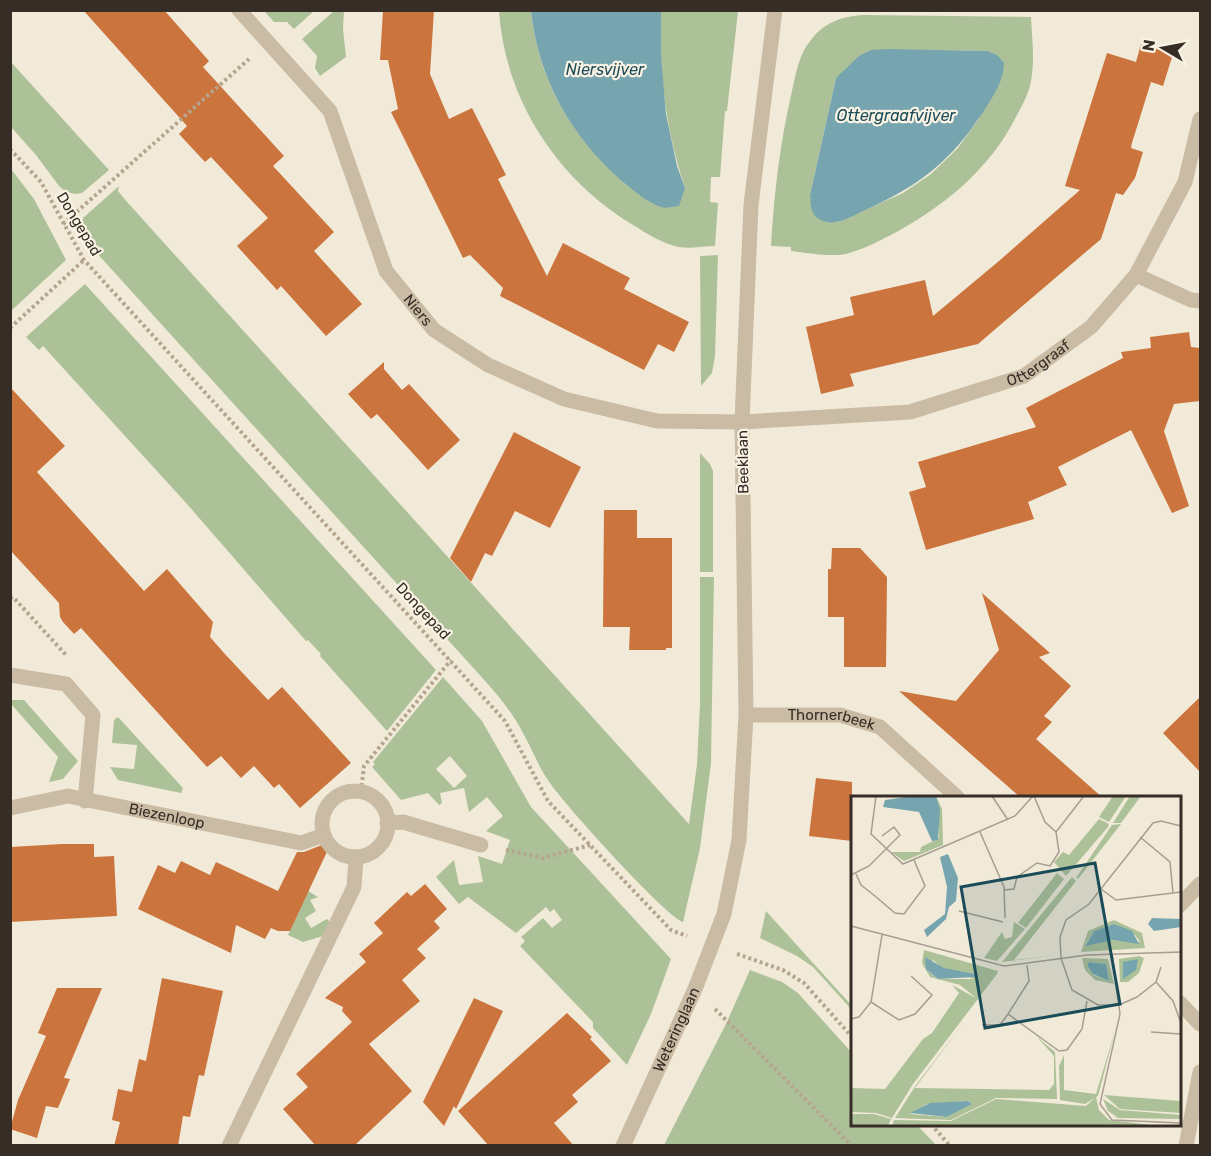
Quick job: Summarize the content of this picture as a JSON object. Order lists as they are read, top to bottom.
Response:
{
  "streets": {
    "street": [
      "Niers",
      "Ottergraaf",
      "Beeklaan",
      "Thornerbeek",
      "Biezenloop",
      "Weteringlaan"
    ],
    "path": ["Dongepad"]
  },
  "crossings": [
    ["Dongepad", "Weteringlaan"],
    ["Niers", "Ottergraaf"],
    ["Niers", "Beeklaan"],
    ["Ottergraaf", "Beeklaan"],
    ["Beeklaan", "Thornerbeek"],
    ["Beeklaan", "Weteringlaan"]
  ],
  "water": ["Niersvijver", "Ottergraafvijver"],
  "north": "left"
}
